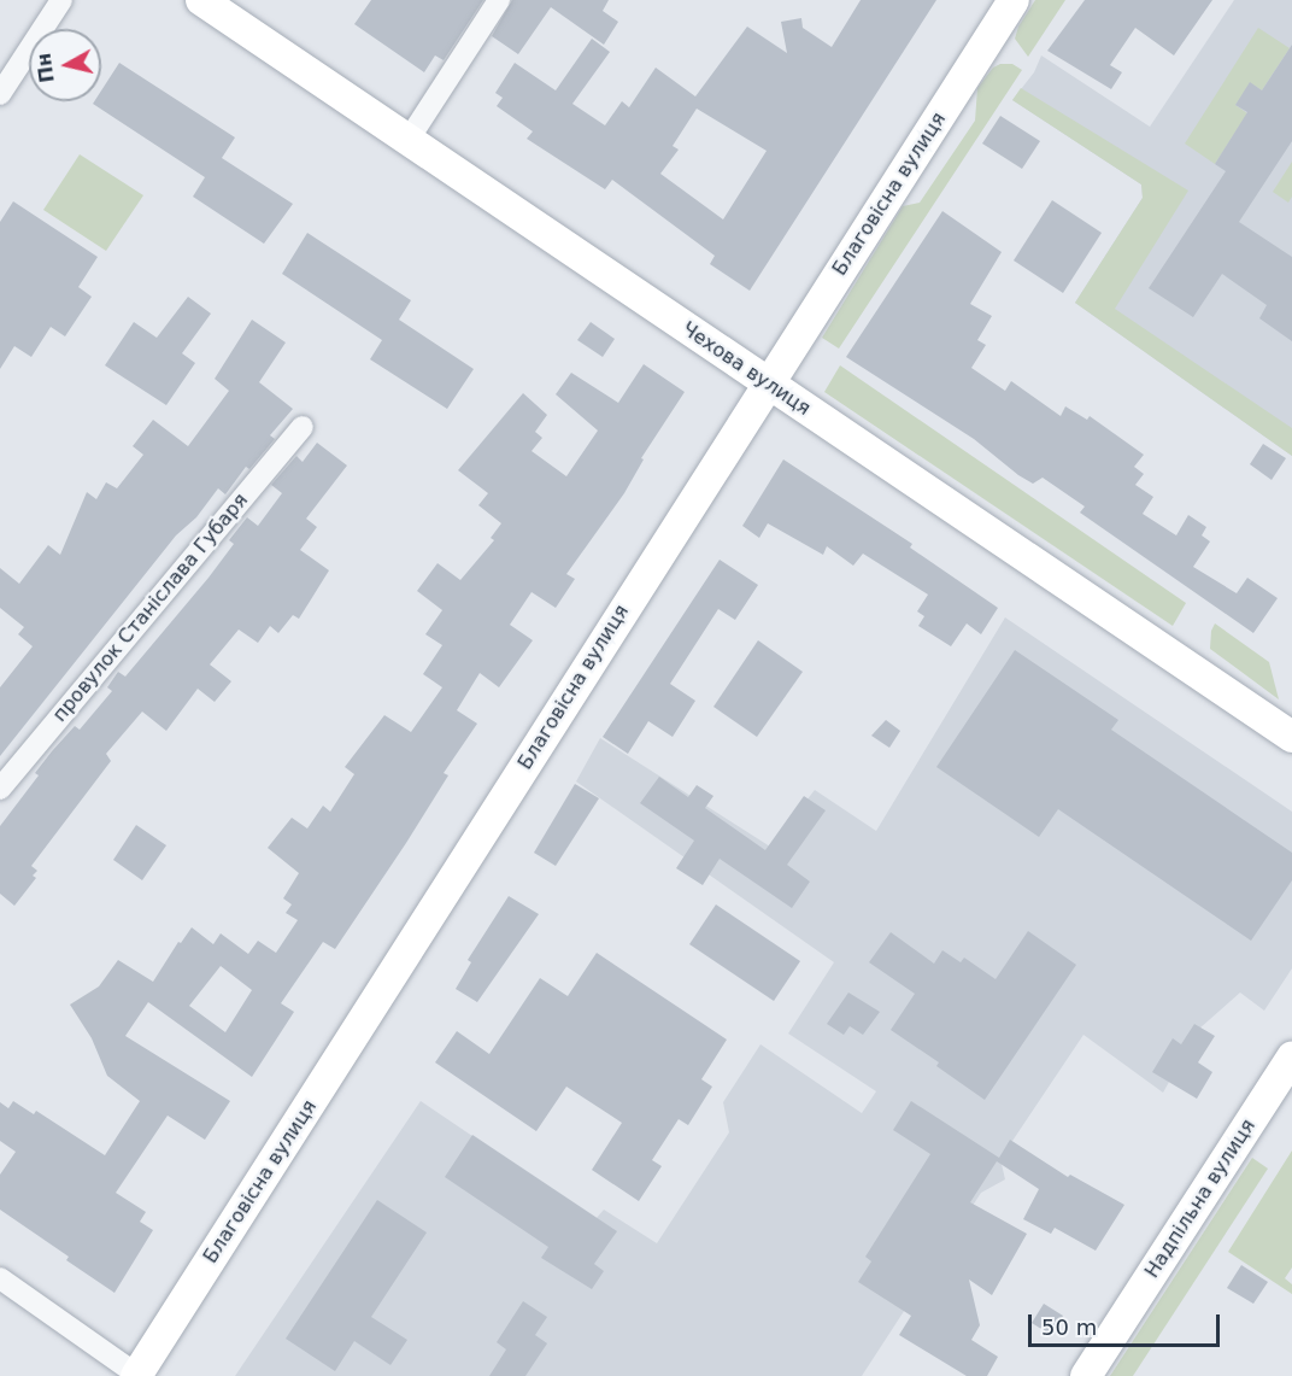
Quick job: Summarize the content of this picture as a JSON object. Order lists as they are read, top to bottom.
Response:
{
  "streets": {
    "main road": ["Благовісна вулиця", "Чехова вулиця", "Надпільна вулиця"],
    "street": ["провулок Станіслава Губаря"]
  },
  "crossings": [
    ["Благовісна вулиця", "Чехова вулиця"]
  ],
  "scale_bar": "50 m",
  "north": "left"
}
